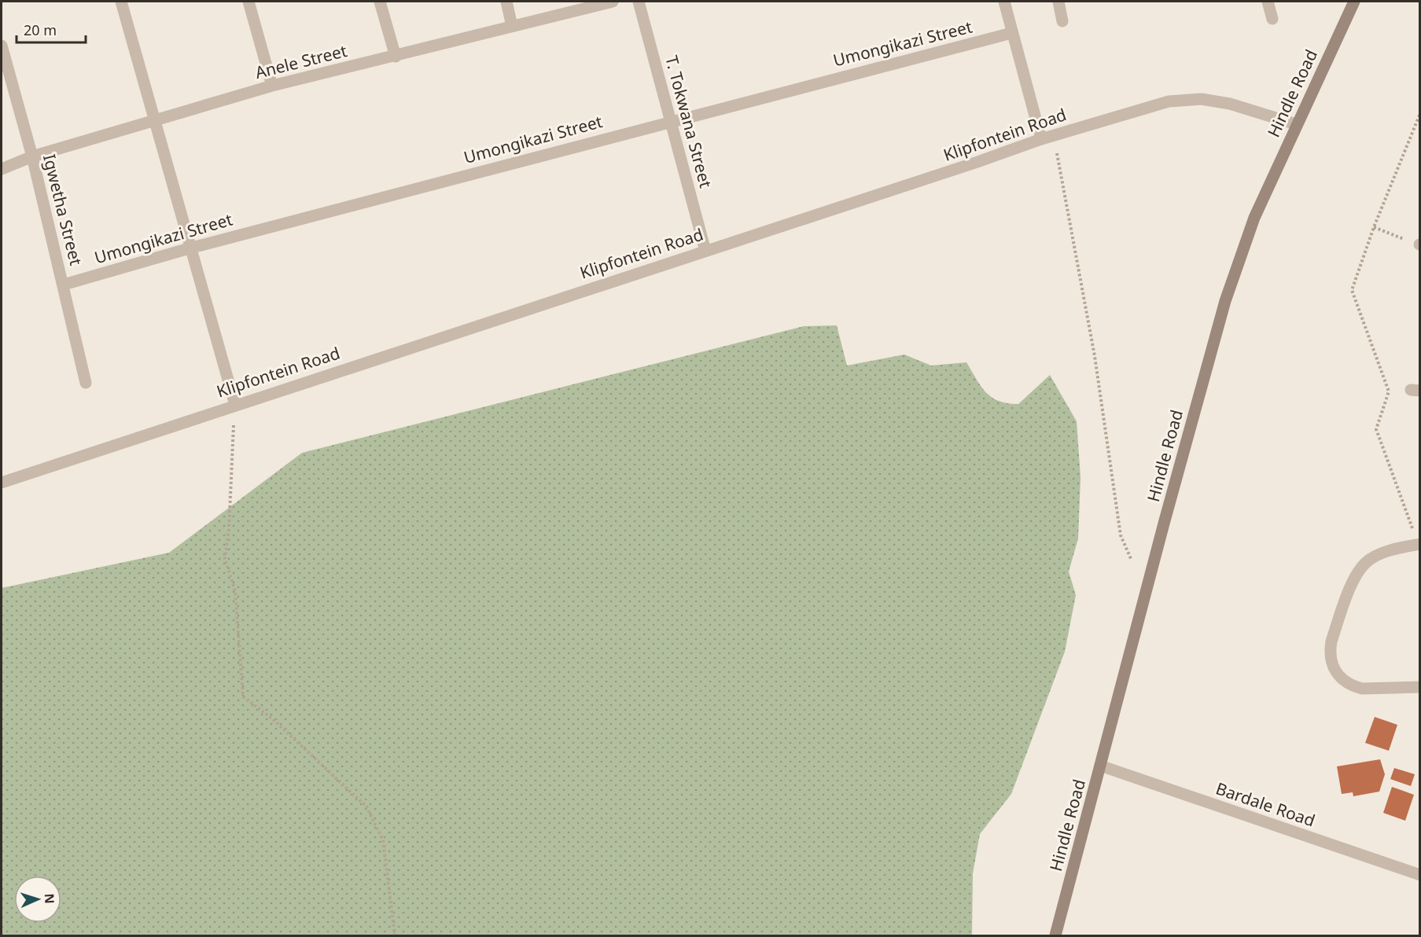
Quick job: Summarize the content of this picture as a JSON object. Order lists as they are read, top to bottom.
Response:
{
  "streets": {
    "main road": ["Hindle Road"],
    "street": [
      "Umongikazi Street",
      "Anele Street",
      "T. Tokwana Street",
      "Klipfontein Road",
      "Igwetha Street",
      "Bardale Road"
    ]
  },
  "crossings": [
    ["Umongikazi Street", "T. Tokwana Street"],
    ["Umongikazi Street", "Igwetha Street"],
    ["Anele Street", "Igwetha Street"],
    ["Hindle Road", "Klipfontein Road"],
    ["Hindle Road", "Bardale Road"],
    ["T. Tokwana Street", "Klipfontein Road"]
  ],
  "scale_bar": "20 m",
  "north": "right"
}
